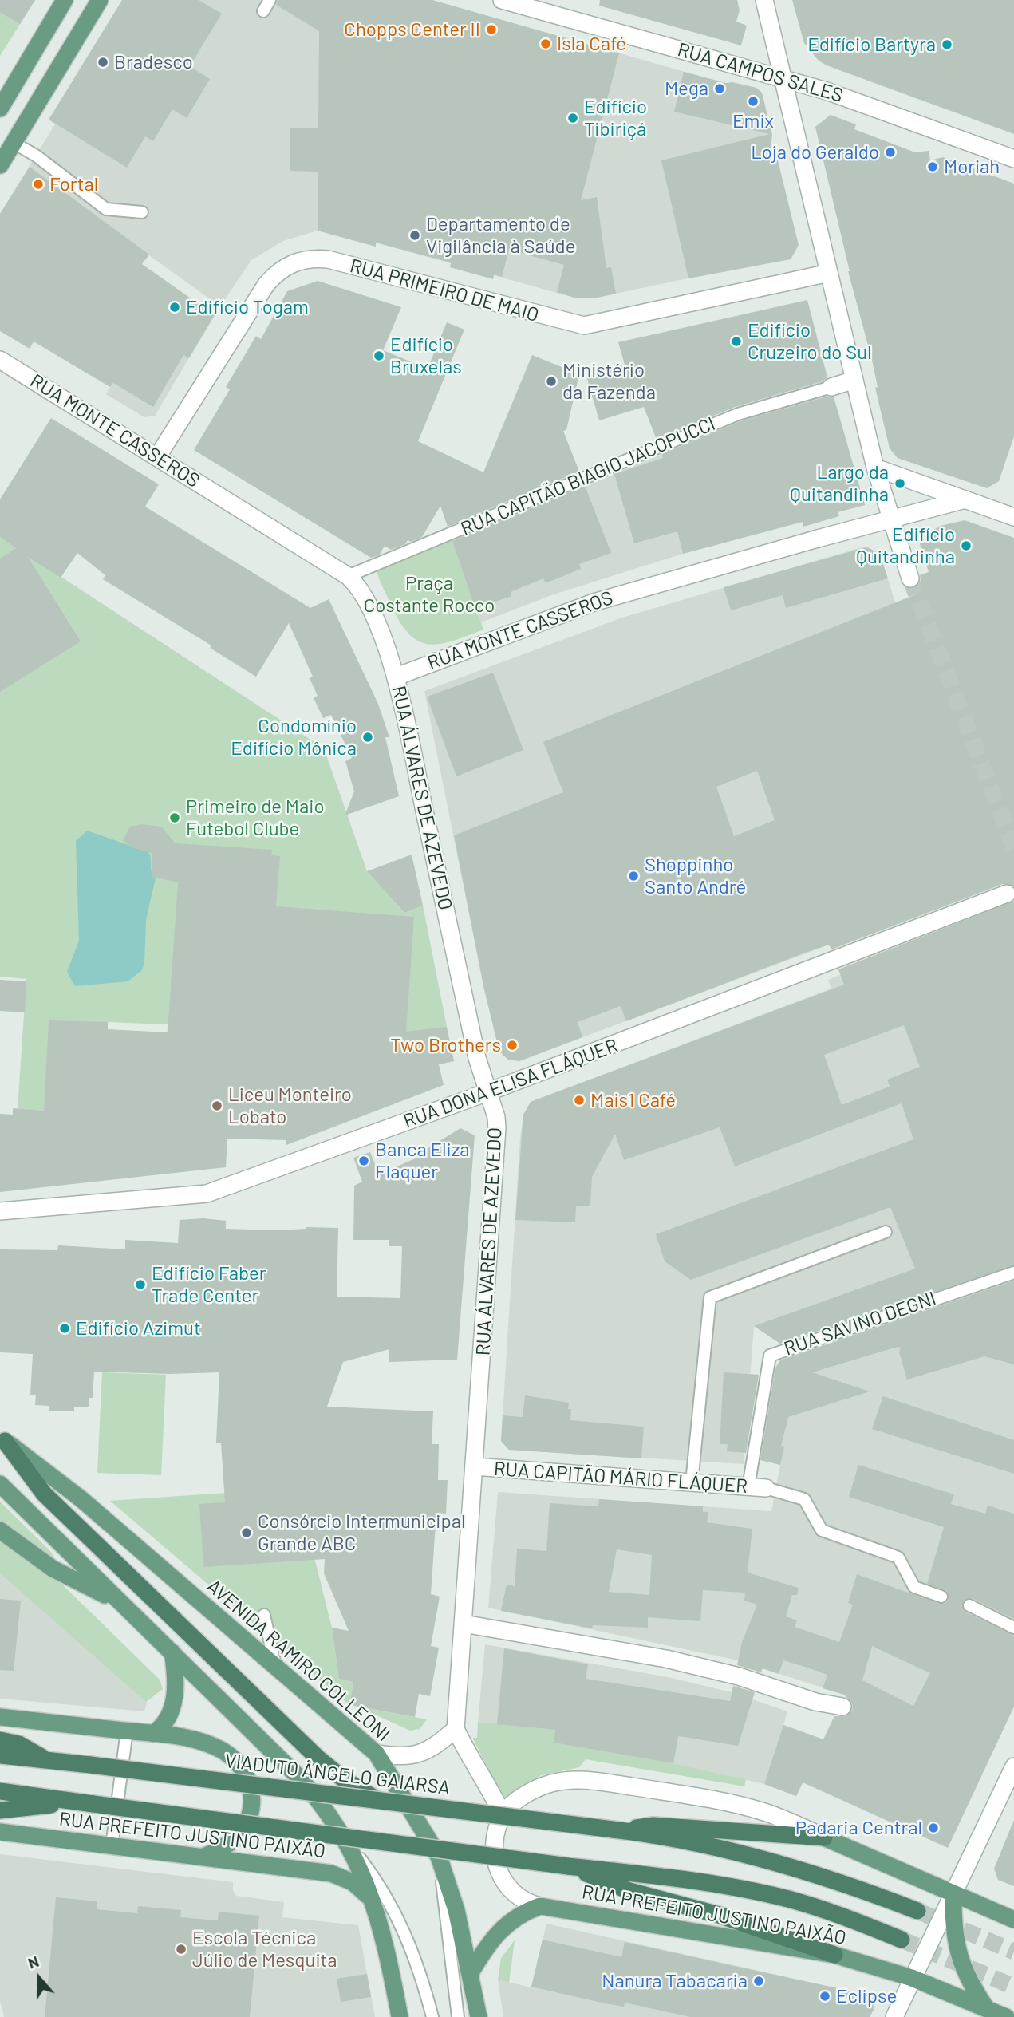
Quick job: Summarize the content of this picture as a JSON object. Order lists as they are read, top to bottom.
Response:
{
  "streets": {
    "highway": ["VIADUTO ÂNGELO GAIARSA"],
    "main road": ["AVENIDA RAMIRO COLLEONI", "RUA PREFEITO JUSTINO PAIXÃO"],
    "street": [
      "RUA CAMPOS SALES",
      "RUA PRIMEIRO DE MAIO",
      "RUA MONTE CASSEROS",
      "RUA ÁLVARES DE AZEVEDO",
      "RUA DONA ELISA FLÁQUER",
      "RUA CAPITÃO MÁRIO FLÁQUER"
    ],
    "lane": ["RUA CAPITÃO BIAGIO JACOPUCCI", "RUA SAVINO DEGNI"]
  },
  "crossings": [
    ["RUA PRIMEIRO DE MAIO", "RUA MONTE CASSEROS"],
    ["RUA MONTE CASSEROS", "RUA CAPITÃO BIAGIO JACOPUCCI"],
    ["RUA MONTE CASSEROS", "RUA ÁLVARES DE AZEVEDO"],
    ["RUA ÁLVARES DE AZEVEDO", "RUA DONA ELISA FLÁQUER"],
    ["RUA ÁLVARES DE AZEVEDO", "RUA CAPITÃO MÁRIO FLÁQUER"],
    ["RUA SAVINO DEGNI", "RUA CAPITÃO MÁRIO FLÁQUER"]
  ],
  "parks": ["Praça Costante Rocco"],
  "places": [
    "Chopps Center II",
    "Isla Café",
    "Edifício Bartyra",
    "Bradesco",
    "Mega",
    "Emix",
    "Edifício Tibiriçá",
    "Loja do Geraldo",
    "Moriah",
    "Fortal",
    "Departamento de Vigilância à Saúde",
    "Edifício Togam",
    "Edifício Cruzeiro do Sul",
    "Edifício Bruxelas",
    "Ministério da Fazenda",
    "Largo da Quitandinha",
    "Edifício Quitandinha",
    "Condomínio Edifício Mônica",
    "Primeiro de Maio Futebol Clube",
    "Shoppinho Santo André",
    "Two Brothers",
    "Mais1 Café",
    "Liceu Monteiro Lobato",
    "Banca Eliza Flaquer",
    "Edifício Faber Trade Center",
    "Edifício Azimut",
    "Consórcio Intermunicipal Grande ABC",
    "Padaria Central",
    "Escola Técnica Júlio de Mesquita",
    "Nanura Tabacaria",
    "Eclipse"
  ],
  "north": "top"
}
